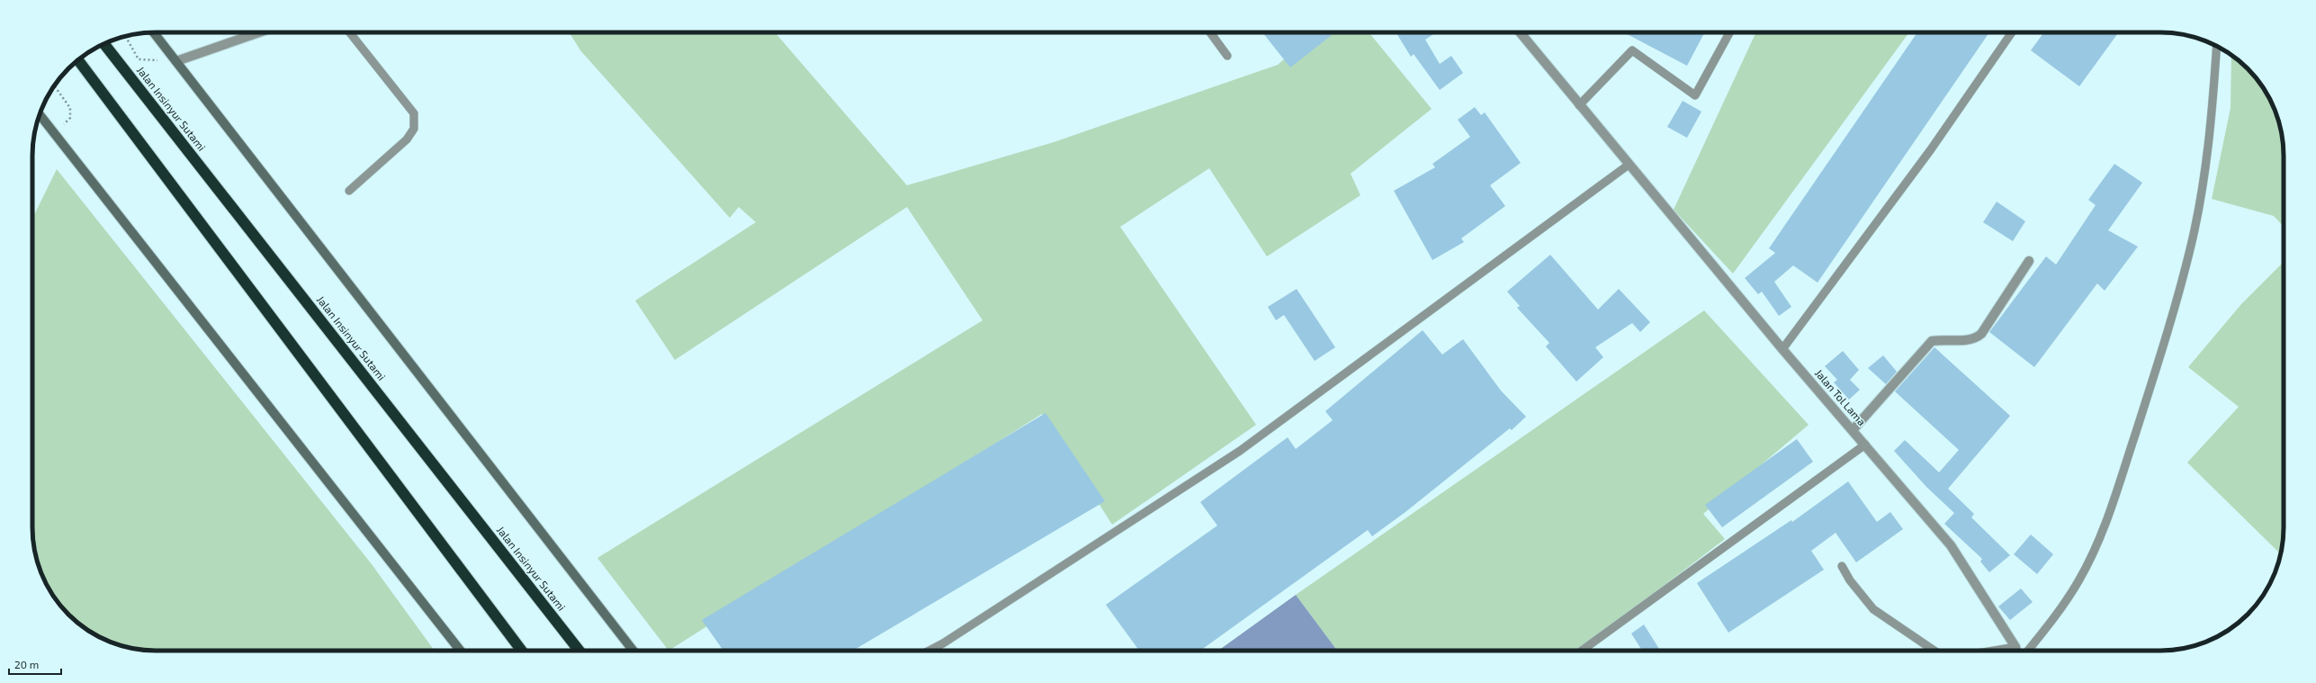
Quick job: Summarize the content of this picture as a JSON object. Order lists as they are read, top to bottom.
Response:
{
  "streets": {
    "highway": ["Jalan Insinyur Sutami"],
    "street": ["Jalan Tol Lama"]
  },
  "scale_bar": "20 m"
}
